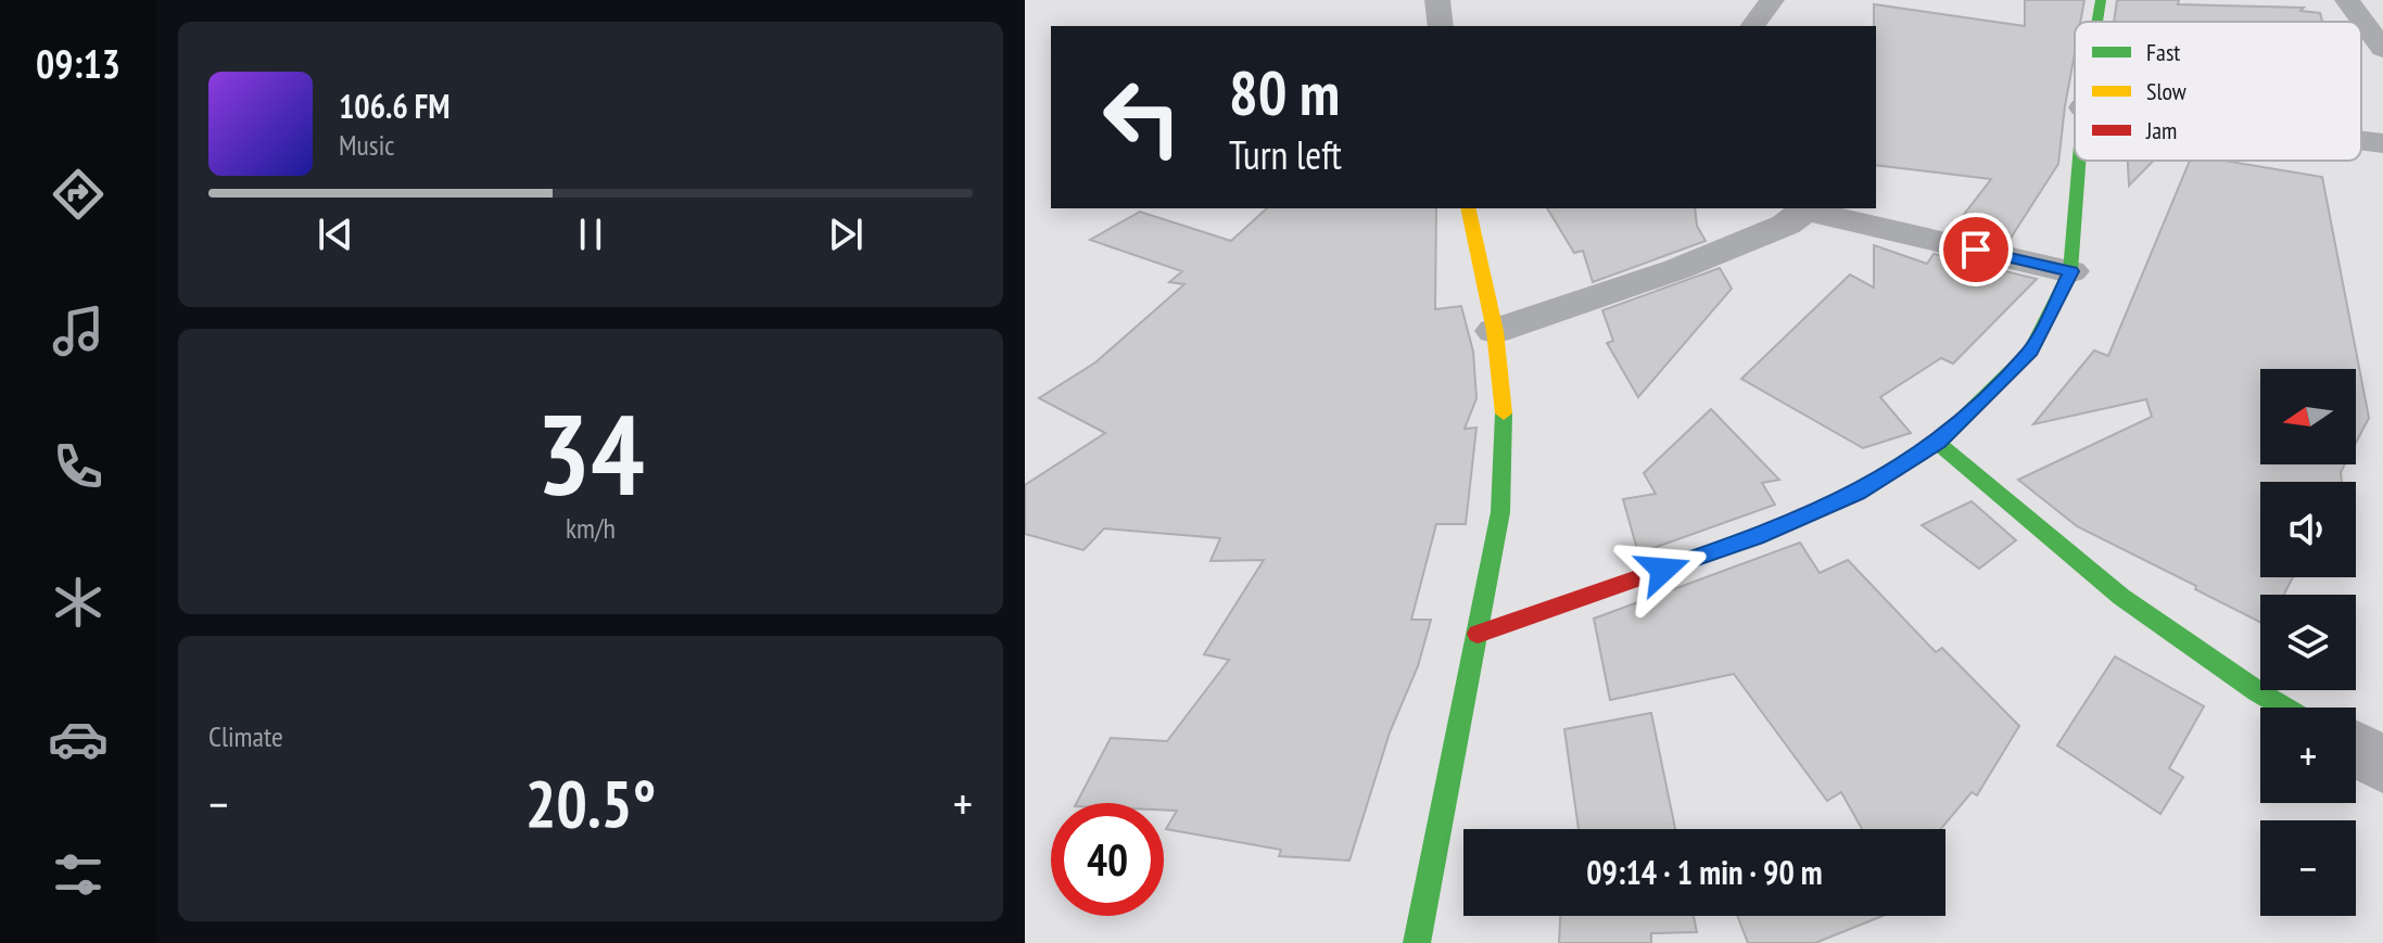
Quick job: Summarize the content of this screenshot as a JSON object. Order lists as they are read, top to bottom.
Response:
{
  "legend": ["Fast", "Slow", "Jam"],
  "north": "left",
  "page": {
    "tabs": "09:13",
    "turn": ["80 m", "Turn left"],
    "song": ["106.6 FM", "Music"],
    "tile": [
      ["34", "km/h"],
      "Climate"
    ],
    "map_buttons": ["+", "−"],
    "heat": ["−", "20.5°", "+"],
    "limit": "40",
    "trip": "09:14 · 1 min · 90 m"
  }
}
